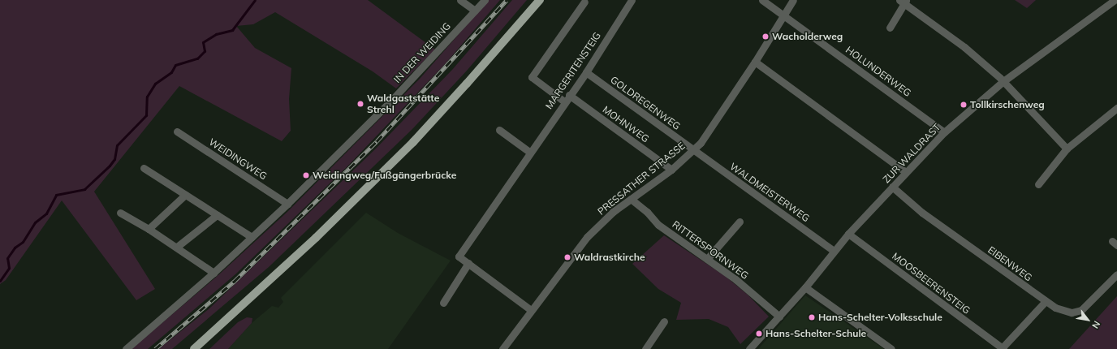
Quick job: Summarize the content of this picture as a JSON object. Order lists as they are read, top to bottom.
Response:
{
  "streets": {
    "street": [
      "IN DER WEIDING",
      "MARGERITENSTEIG",
      "HOLUNDERWEG",
      "GOLDREGENWEG",
      "MOHNWEG",
      "ZUR WALDRAST",
      "WEIDINGWEG",
      "PRESSATHER STRASSE",
      "WALDMEISTERWEG",
      "RITTERSPORNWEG",
      "EIBENWEG",
      "MOOSBEERENSTEIG"
    ]
  },
  "crossings": [
    ["IN DER WEIDING", "WEIDINGWEG"],
    ["MARGERITENSTEIG", "GOLDREGENWEG"],
    ["MARGERITENSTEIG", "MOHNWEG"],
    ["HOLUNDERWEG", "ZUR WALDRAST"],
    ["HOLUNDERWEG", "PRESSATHER STRASSE"],
    ["GOLDREGENWEG", "PRESSATHER STRASSE"],
    ["GOLDREGENWEG", "WALDMEISTERWEG"],
    ["MOHNWEG", "PRESSATHER STRASSE"],
    ["ZUR WALDRAST", "WALDMEISTERWEG"],
    ["ZUR WALDRAST", "RITTERSPORNWEG"],
    ["ZUR WALDRAST", "EIBENWEG"],
    ["ZUR WALDRAST", "MOOSBEERENSTEIG"],
    ["PRESSATHER STRASSE", "WALDMEISTERWEG"],
    ["PRESSATHER STRASSE", "RITTERSPORNWEG"],
    ["EIBENWEG", "MOOSBEERENSTEIG"]
  ],
  "places": [
    "Wacholderweg",
    "Waldgaststätte Strehl",
    "Tollkirschenweg",
    "Weidingweg/Fußgängerbrücke",
    "Waldrastkirche",
    "Hans-Schelter-Volksschule",
    "Hans-Schelter-Schule"
  ],
  "north": "bottom right"
}
